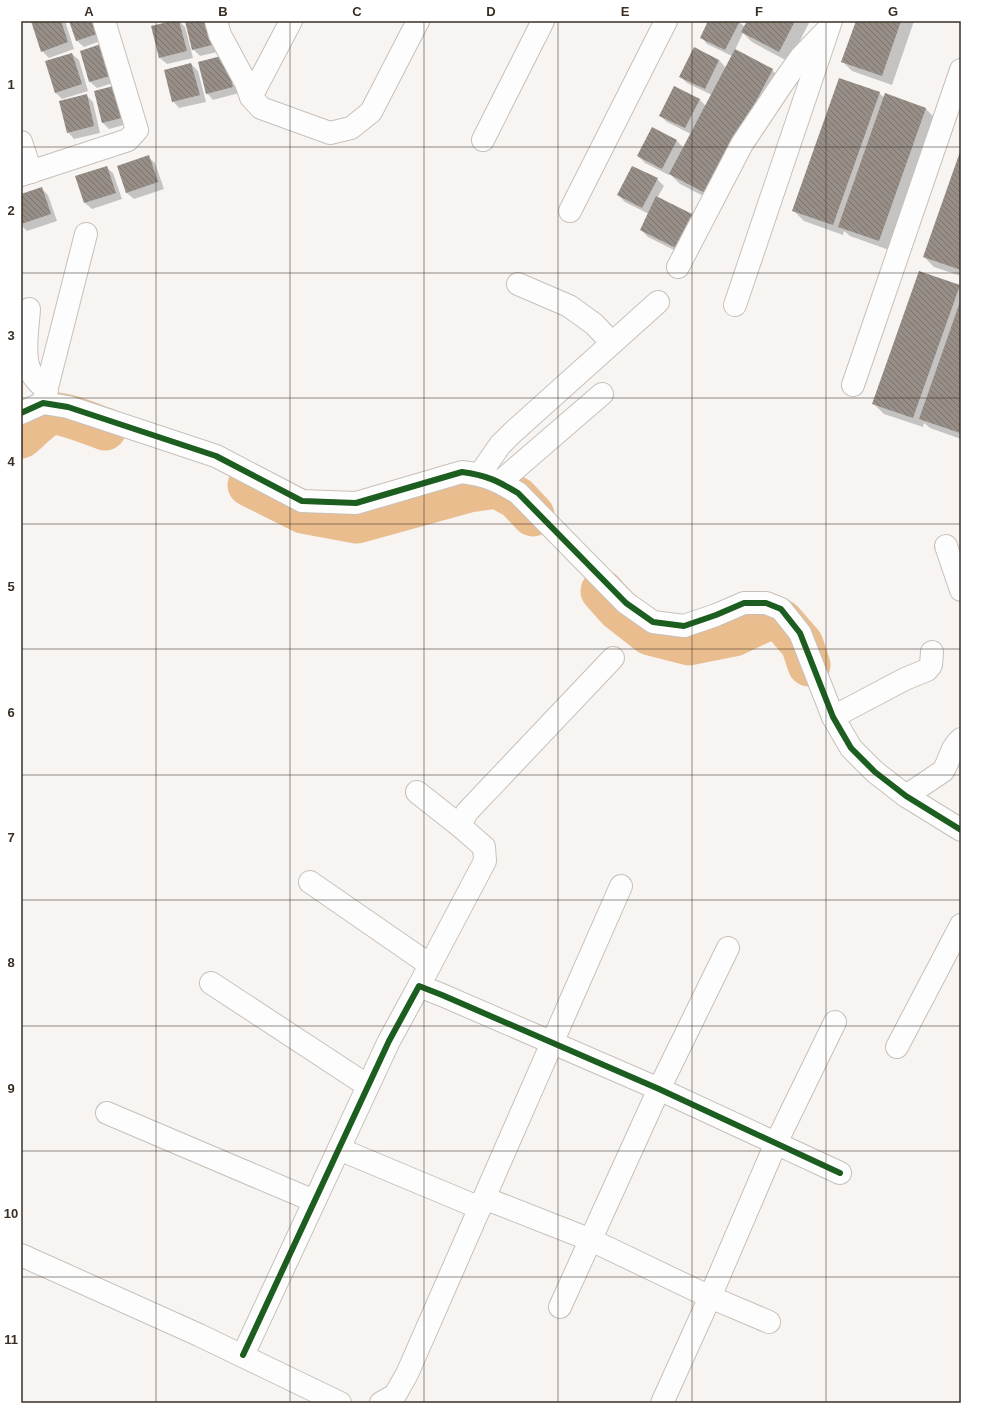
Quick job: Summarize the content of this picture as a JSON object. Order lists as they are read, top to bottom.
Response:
{
  "grid": {
    "columns": [
      "A",
      "B",
      "C",
      "D",
      "E",
      "F",
      "G"
    ],
    "rows": [
      "1",
      "2",
      "3",
      "4",
      "5",
      "6",
      "7",
      "8",
      "9",
      "10",
      "11"
    ]
  }
}
